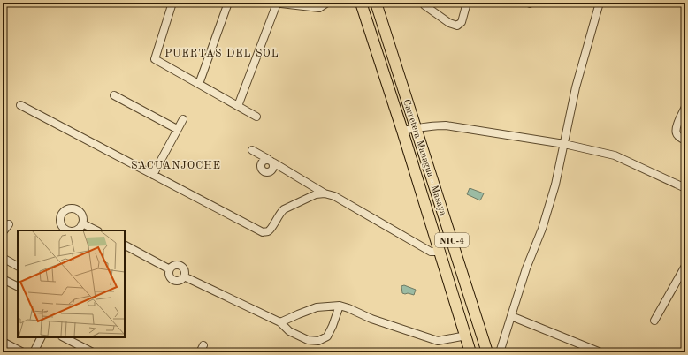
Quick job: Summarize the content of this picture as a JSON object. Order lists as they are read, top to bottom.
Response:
{
  "streets": {
    "highway": ["Carretera Managua - Masaya", "NIC-4"]
  },
  "districts": ["PUERTAS DEL SOL", "SACUANJOCHE"]
}
